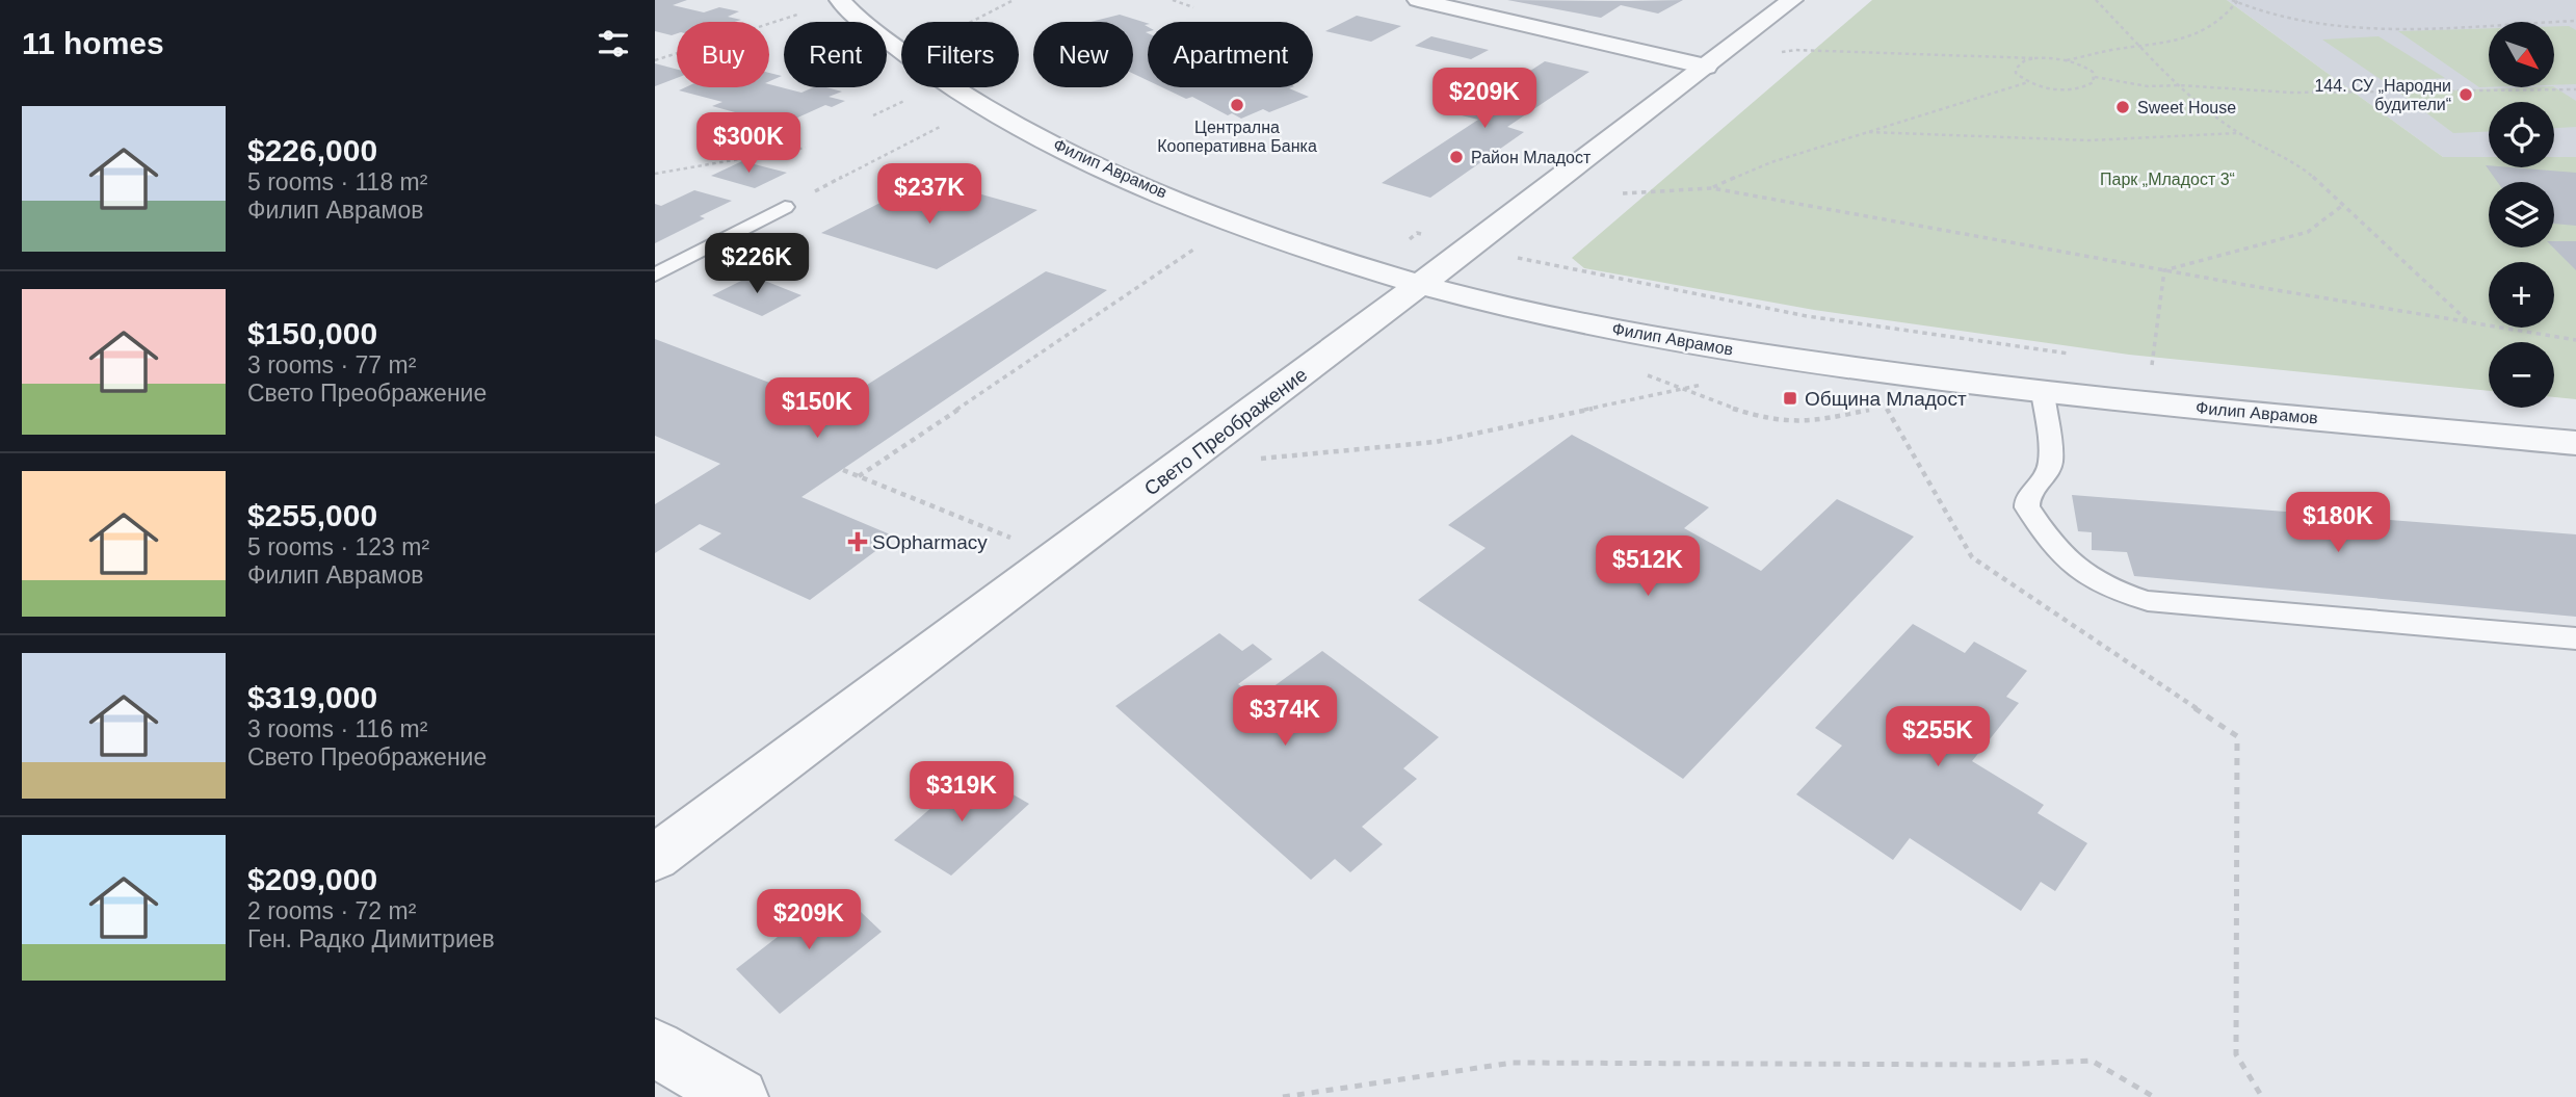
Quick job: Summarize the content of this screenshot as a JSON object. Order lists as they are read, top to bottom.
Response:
{
  "streets": {
    "street": ["Филип Аврамов", "Свето Преображение"]
  },
  "crossings": [
    ["Филип Аврамов", "Свето Преображение"]
  ],
  "parks": ["Парк „Младост 3“"],
  "places": {
    "other": [
      "144. СУ „Народни будители“",
      "Централна Кооперативна Банка",
      "Sweet House",
      "Район Младост"
    ],
    "transit": ["Община Младост"],
    "health": ["SOpharmacy"]
  },
  "north": "bottom right",
  "page": {
    "heading": "11 homes",
    "map_buttons": ["+", "−"],
    "chip": [
      "Buy",
      "Rent",
      "Filters",
      "New",
      "Apartment"
    ],
    "price": [
      "$209K",
      "$300K",
      "$237K",
      "$226K",
      "$150K",
      "$180K",
      "$512K",
      "$374K",
      "$255K",
      "$319K",
      "$209K"
    ],
    "list": [
      {
        "name": "$226,000",
        "note": "5 rooms · 118 m² · Филип Аврамов"
      },
      {
        "name": "$150,000",
        "note": "3 rooms · 77 m² · Свето Преображение"
      },
      {
        "name": "$255,000",
        "note": "5 rooms · 123 m² · Филип Аврамов"
      },
      {
        "name": "$319,000",
        "note": "3 rooms · 116 m² · Свето Преображение"
      },
      {
        "name": "$209,000",
        "note": "2 rooms · 72 m² · Ген. Радко Димитриев"
      }
    ]
  }
}
